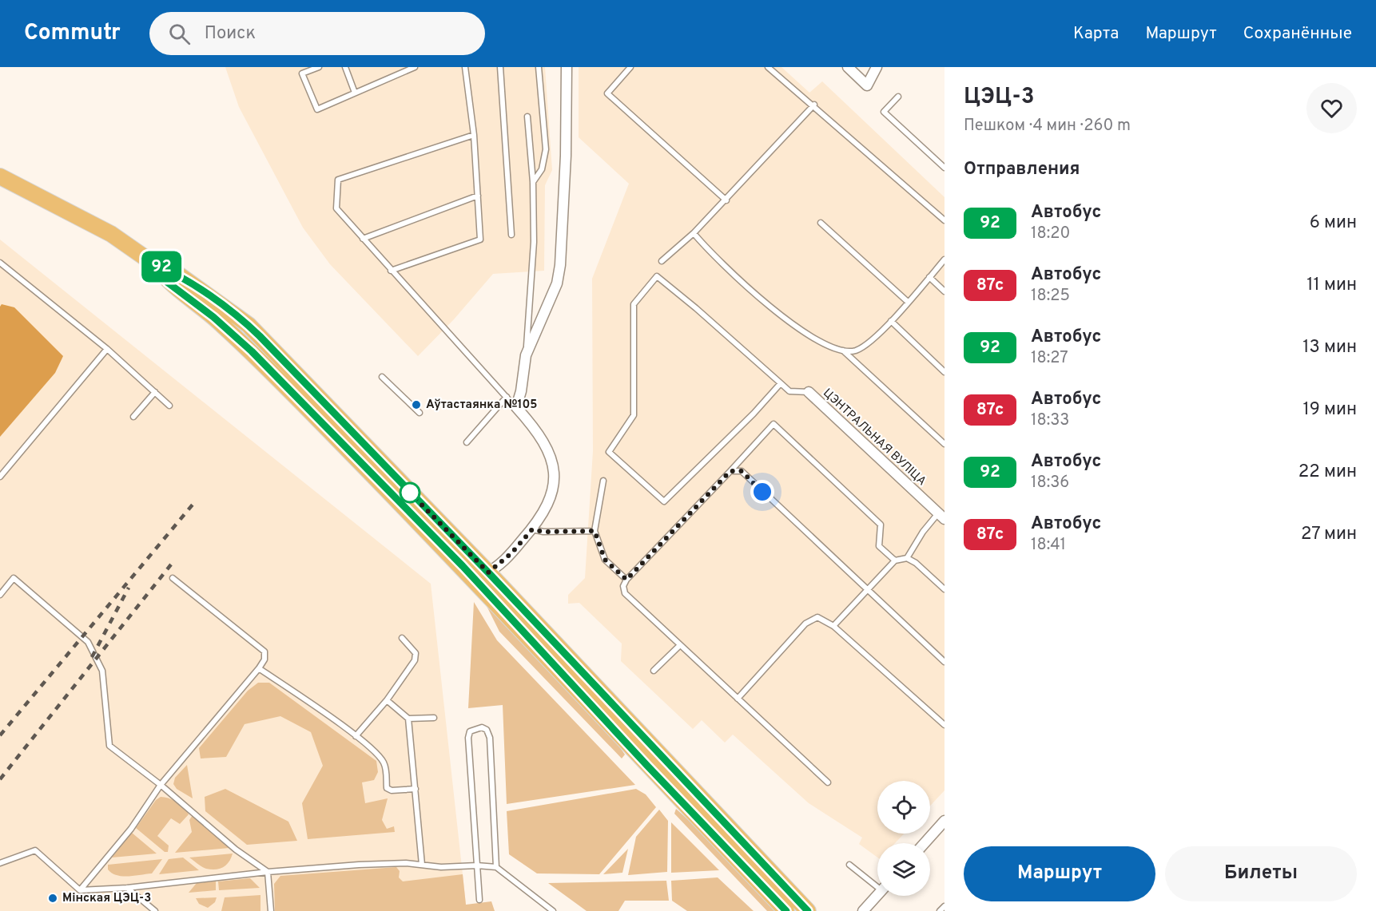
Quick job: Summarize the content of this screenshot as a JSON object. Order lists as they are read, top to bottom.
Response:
{
  "streets": {
    "street": ["ЦЭНТРАЛЬНАЯ ВУЛІЦА"]
  },
  "places": ["Аўтастаянка №105", "Мінская ЦЭЦ-3"],
  "lines": ["bus line 92"],
  "page": {
    "header": "Commutr",
    "search": "Поиск",
    "nav": ["Карта", "Маршрут", "Сохранённые"],
    "on_map": "92",
    "heading": [
      ["ЦЭЦ-3", "Пешком · 4 мин · 260 m"],
      "Отправления"
    ],
    "list": [
      {
        "mark": "92",
        "name": "Автобус",
        "note": "18:20",
        "value": "6 мин"
      },
      {
        "mark": "87с",
        "name": "Автобус",
        "note": "18:25",
        "value": "11 мин"
      },
      {
        "mark": "92",
        "name": "Автобус",
        "note": "18:27",
        "value": "13 мин"
      },
      {
        "mark": "87с",
        "name": "Автобус",
        "note": "18:33",
        "value": "19 мин"
      },
      {
        "mark": "92",
        "name": "Автобус",
        "note": "18:36",
        "value": "22 мин"
      },
      {
        "mark": "87с",
        "name": "Автобус",
        "note": "18:41",
        "value": "27 мин"
      }
    ],
    "buttons": ["Маршрут", "Билеты"]
  }
}
